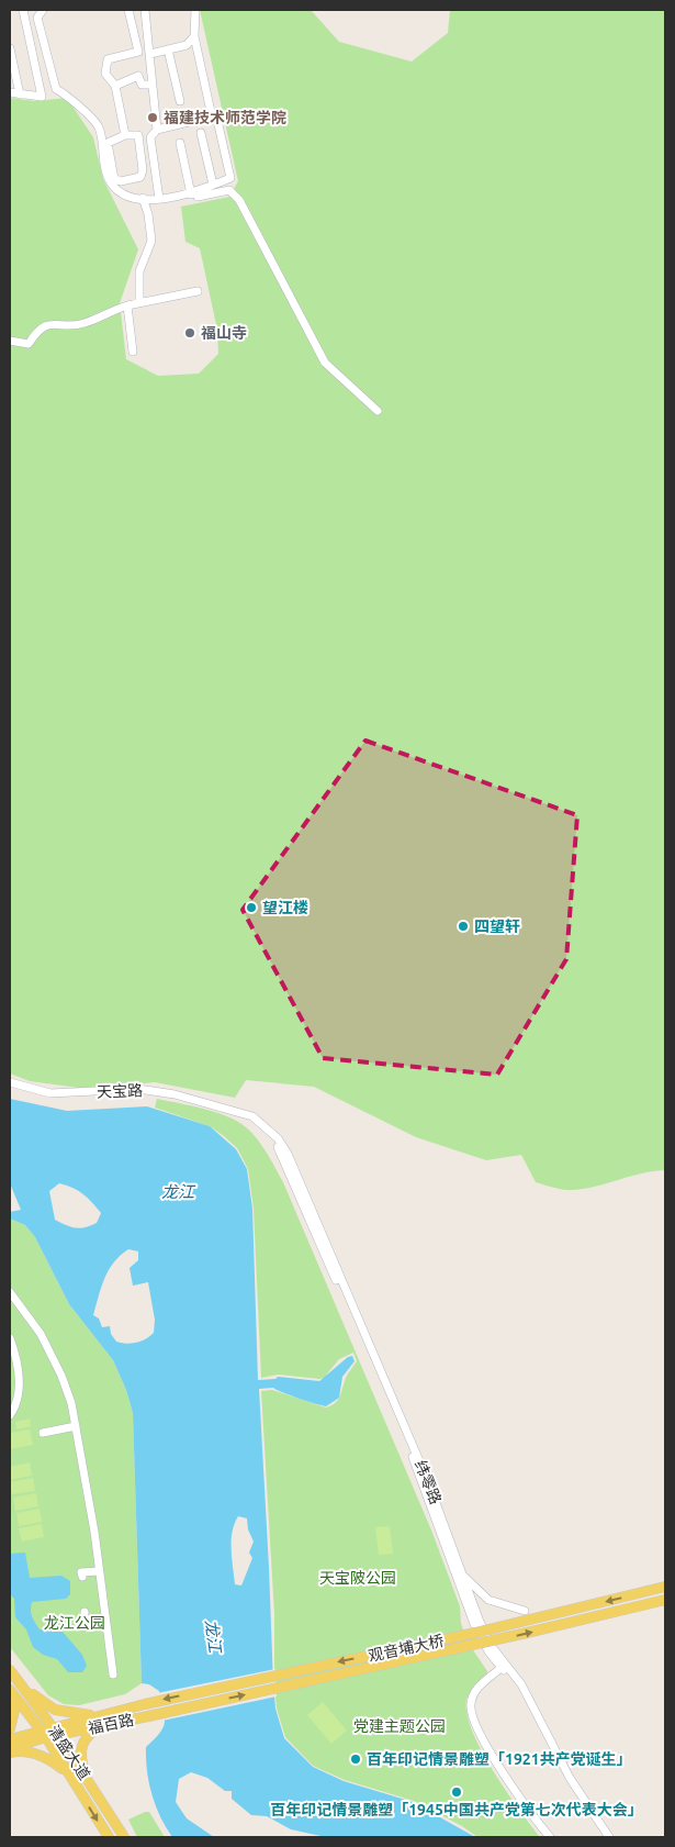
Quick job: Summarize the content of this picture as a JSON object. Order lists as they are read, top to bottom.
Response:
{
  "streets": {
    "main road": ["观音埔大桥", "福百路", "清盛大道"],
    "street": ["天宝路", "纬零路"]
  },
  "crossings": [
    ["天宝路", "纬零路"],
    ["观音埔大桥", "福百路"],
    ["福百路", "清盛大道"]
  ],
  "water": ["龙江"],
  "parks": ["天宝陂公园", "龙江公园", "党建主题公园"],
  "places": [
    "福建技术师范学院",
    "福山寺",
    "望江楼",
    "四望轩",
    "百年印记情景雕塑「1921共产党诞生」",
    "百年印记情景雕塑「1945中国共产党第七次代表大会」"
  ]
}
